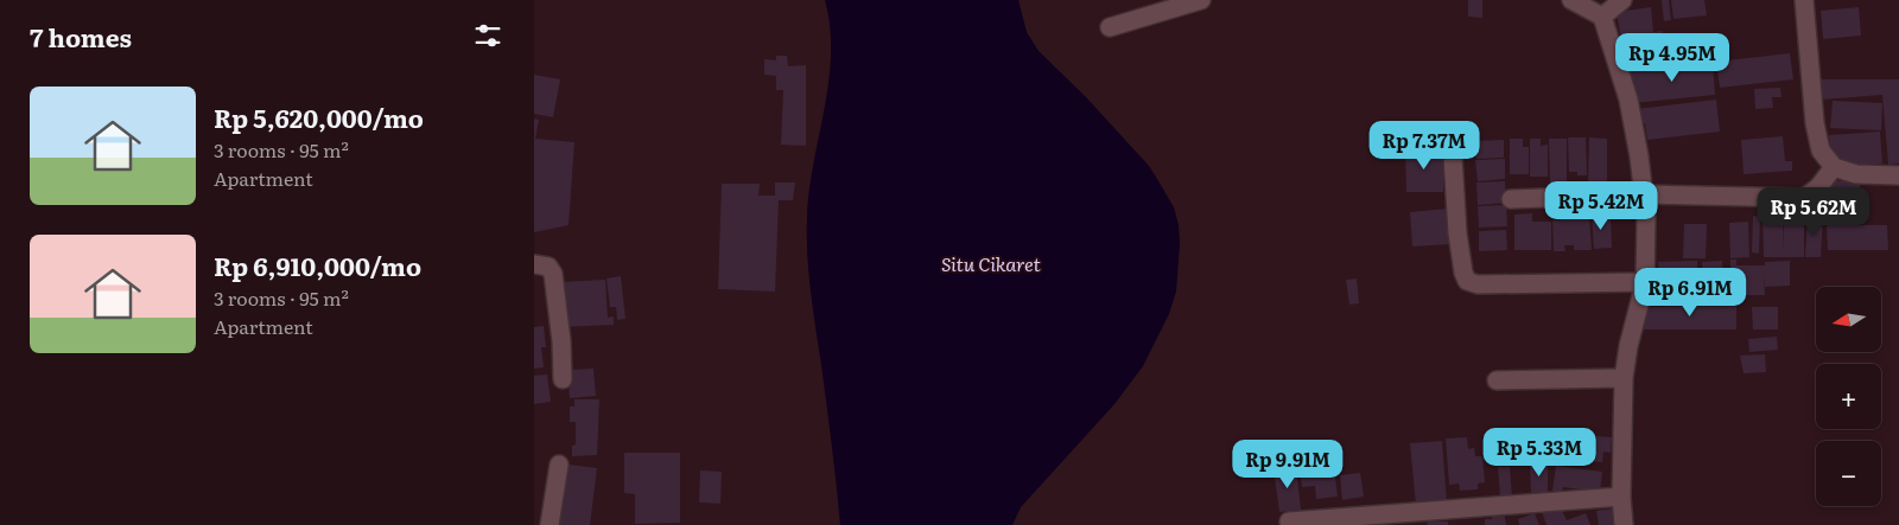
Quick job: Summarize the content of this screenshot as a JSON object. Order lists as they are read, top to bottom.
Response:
{
  "water": ["Situ Cikaret"],
  "north": "left",
  "page": {
    "heading": "7 homes",
    "price": [
      "Rp 4.95M",
      "Rp 7.37M",
      "Rp 5.42M",
      "Rp 5.62M",
      "Rp 6.91M",
      "Rp 5.33M",
      "Rp 9.91M"
    ],
    "list": [
      {
        "name": "Rp 5,620,000/mo",
        "note": "3 rooms · 95 m² · Apartment"
      },
      {
        "name": "Rp 6,910,000/mo",
        "note": "3 rooms · 95 m² · Apartment"
      }
    ],
    "map_buttons": ["+", "−"]
  }
}
